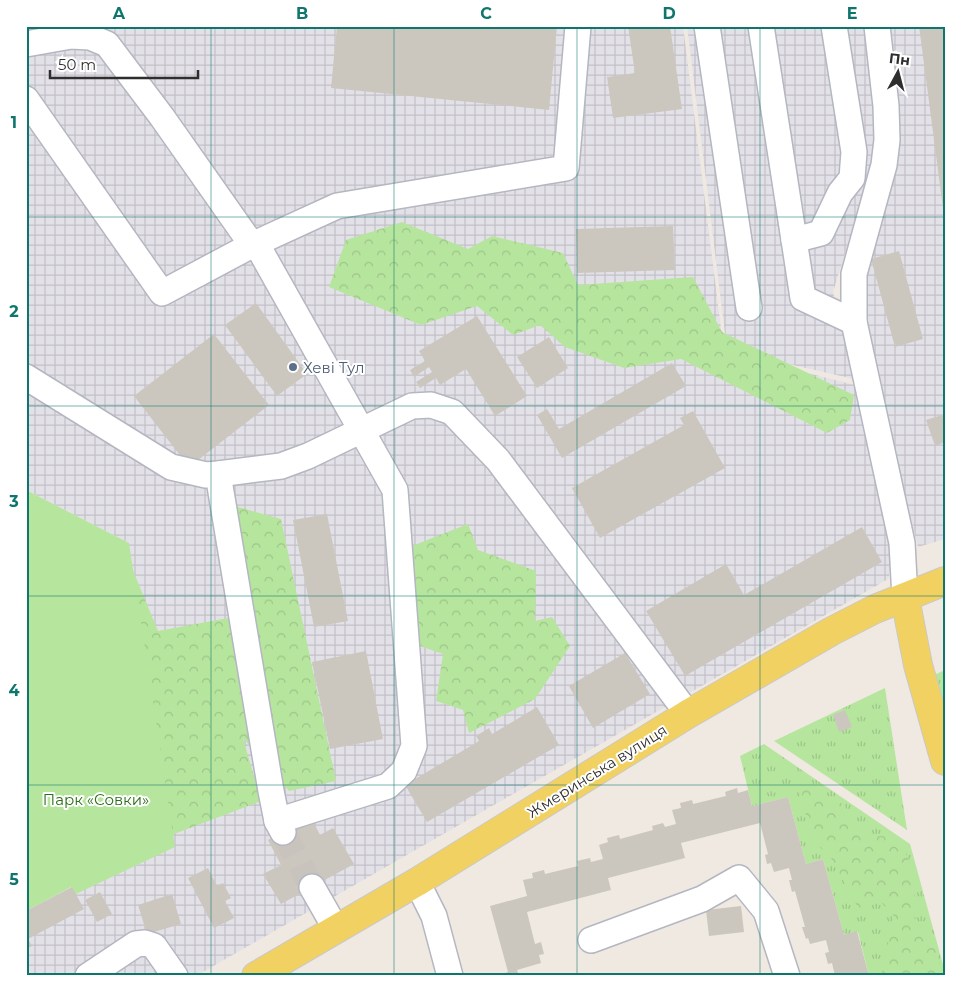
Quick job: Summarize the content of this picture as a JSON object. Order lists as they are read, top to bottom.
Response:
{
  "streets": {
    "main road": ["Жмеринська вулиця"]
  },
  "parks": ["Парк «Совки»"],
  "places": ["Хеві Тул"],
  "scale_bar": "50 m",
  "north": "top",
  "grid": {
    "columns": [
      "A",
      "B",
      "C",
      "D",
      "E"
    ],
    "rows": [
      "1",
      "2",
      "3",
      "4",
      "5"
    ]
  }
}
